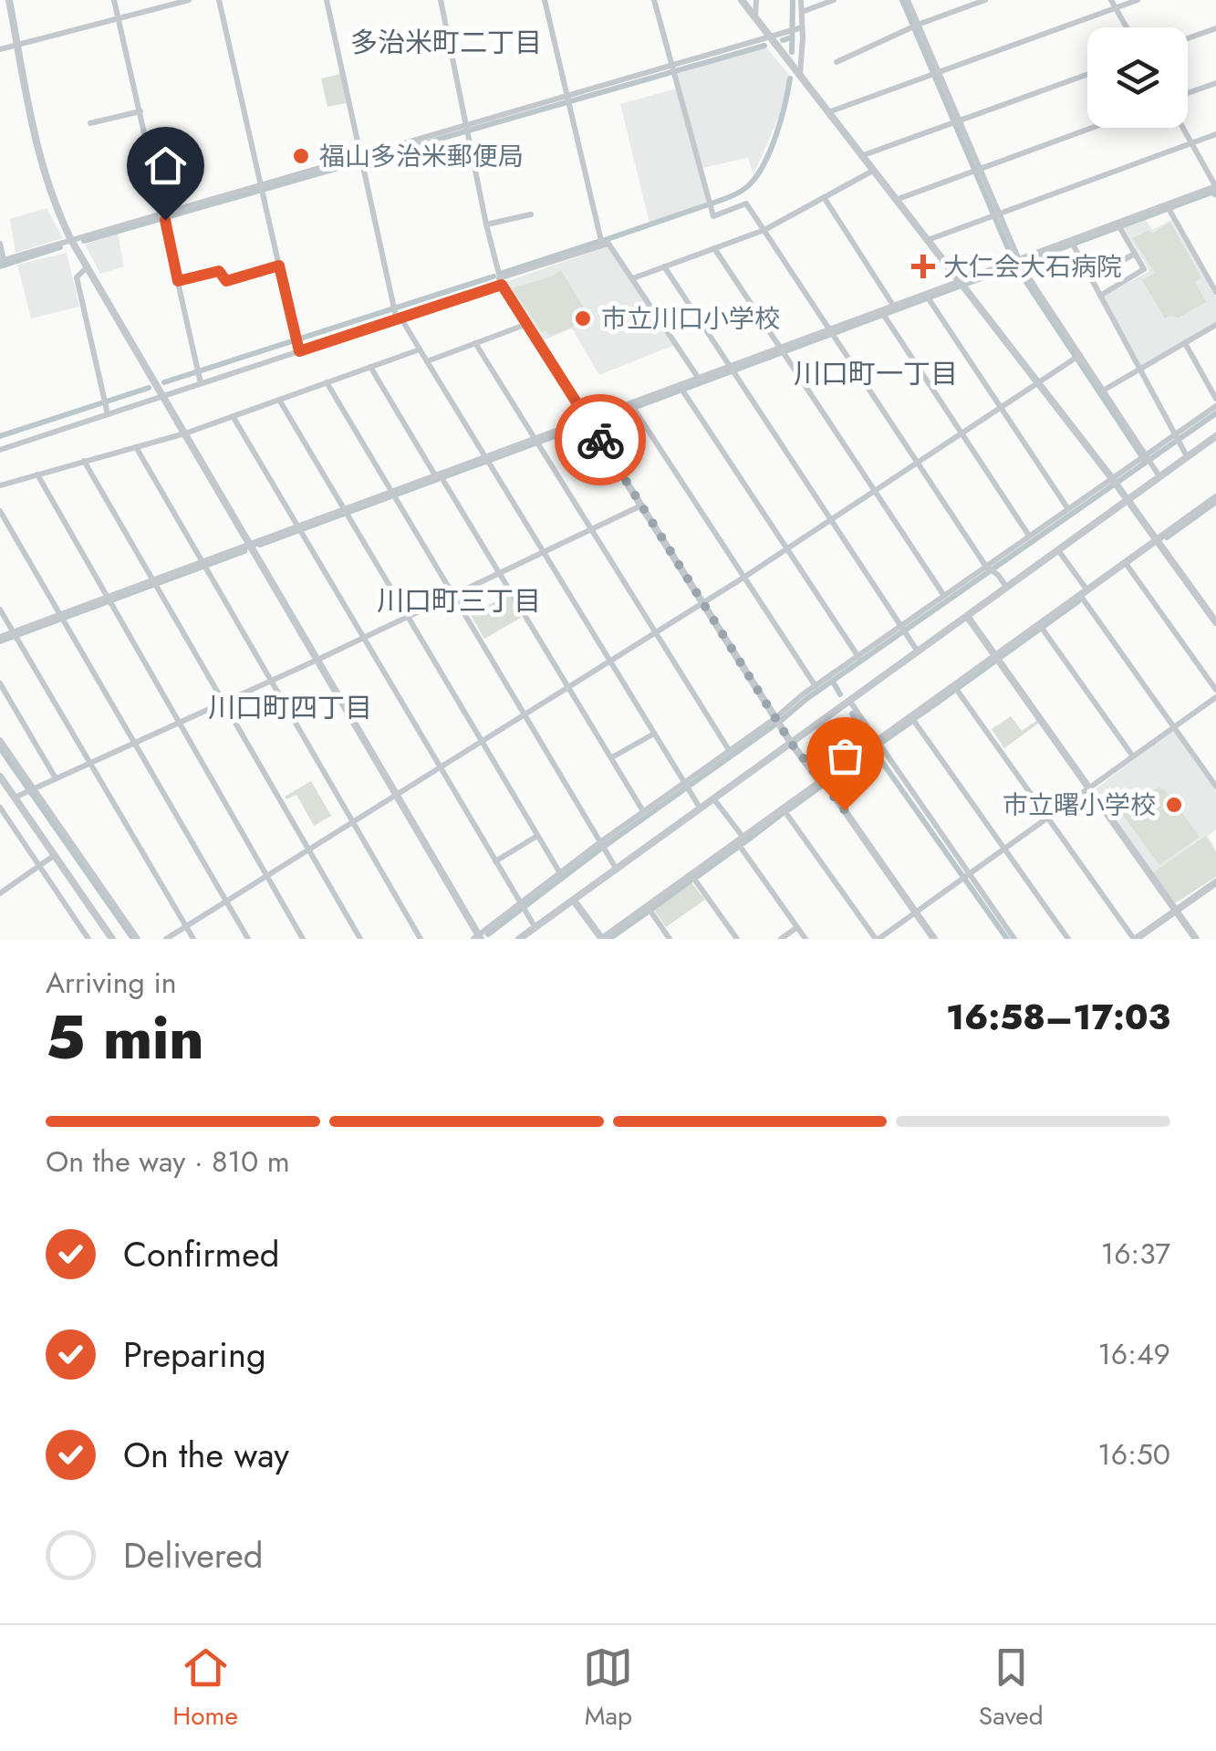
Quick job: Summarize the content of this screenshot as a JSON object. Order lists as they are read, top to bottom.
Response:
{
  "districts": [
    "多治米町二丁目",
    "川口町一丁目",
    "川口町三丁目",
    "川口町四丁目"
  ],
  "places": {
    "other": ["福山多治米郵便局", "市立川口小学校", "市立曙小学校"],
    "health": ["大仁会大石病院"]
  },
  "page": {
    "heading": ["5 min", "Arriving in", "16:58–17:03"],
    "bar": "On the way · 810 m",
    "list": [
      ["Confirmed", "16:37"],
      ["Preparing", "16:49"],
      ["On the way", "16:50"],
      "Delivered"
    ],
    "tabs": ["Home", "Map", "Saved"]
  }
}
